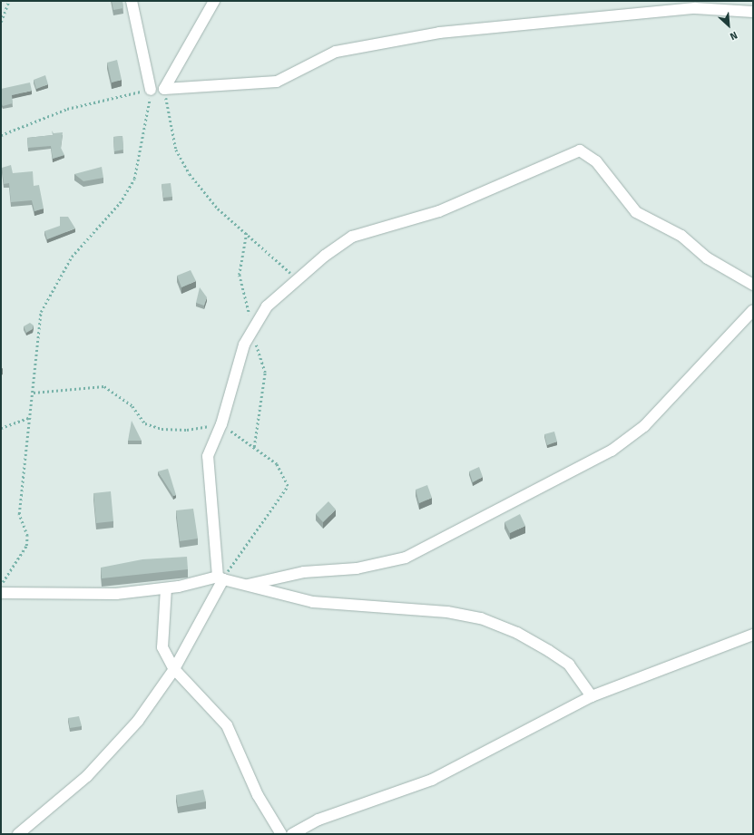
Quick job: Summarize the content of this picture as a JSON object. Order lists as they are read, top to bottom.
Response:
{
  "north": "bottom right"
}
